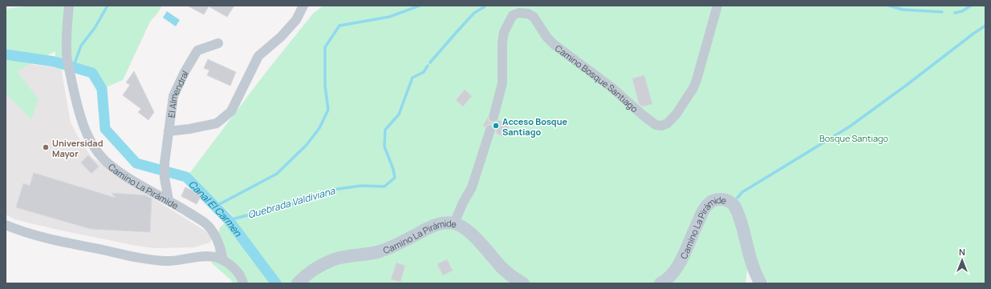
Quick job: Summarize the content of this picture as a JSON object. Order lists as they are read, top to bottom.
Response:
{
  "streets": {
    "street": ["Camino Bosque Santiago", "El Almendral", "Camino La Pirámide"]
  },
  "crossings": [
    ["El Almendral", "Camino La Pirámide"]
  ],
  "water": ["Quebrada Valdiviana", "Canal El Carmen"],
  "parks": ["Bosque Santiago"],
  "places": ["Acceso Bosque Santiago", "Universidad Mayor"],
  "north": "top"
}
